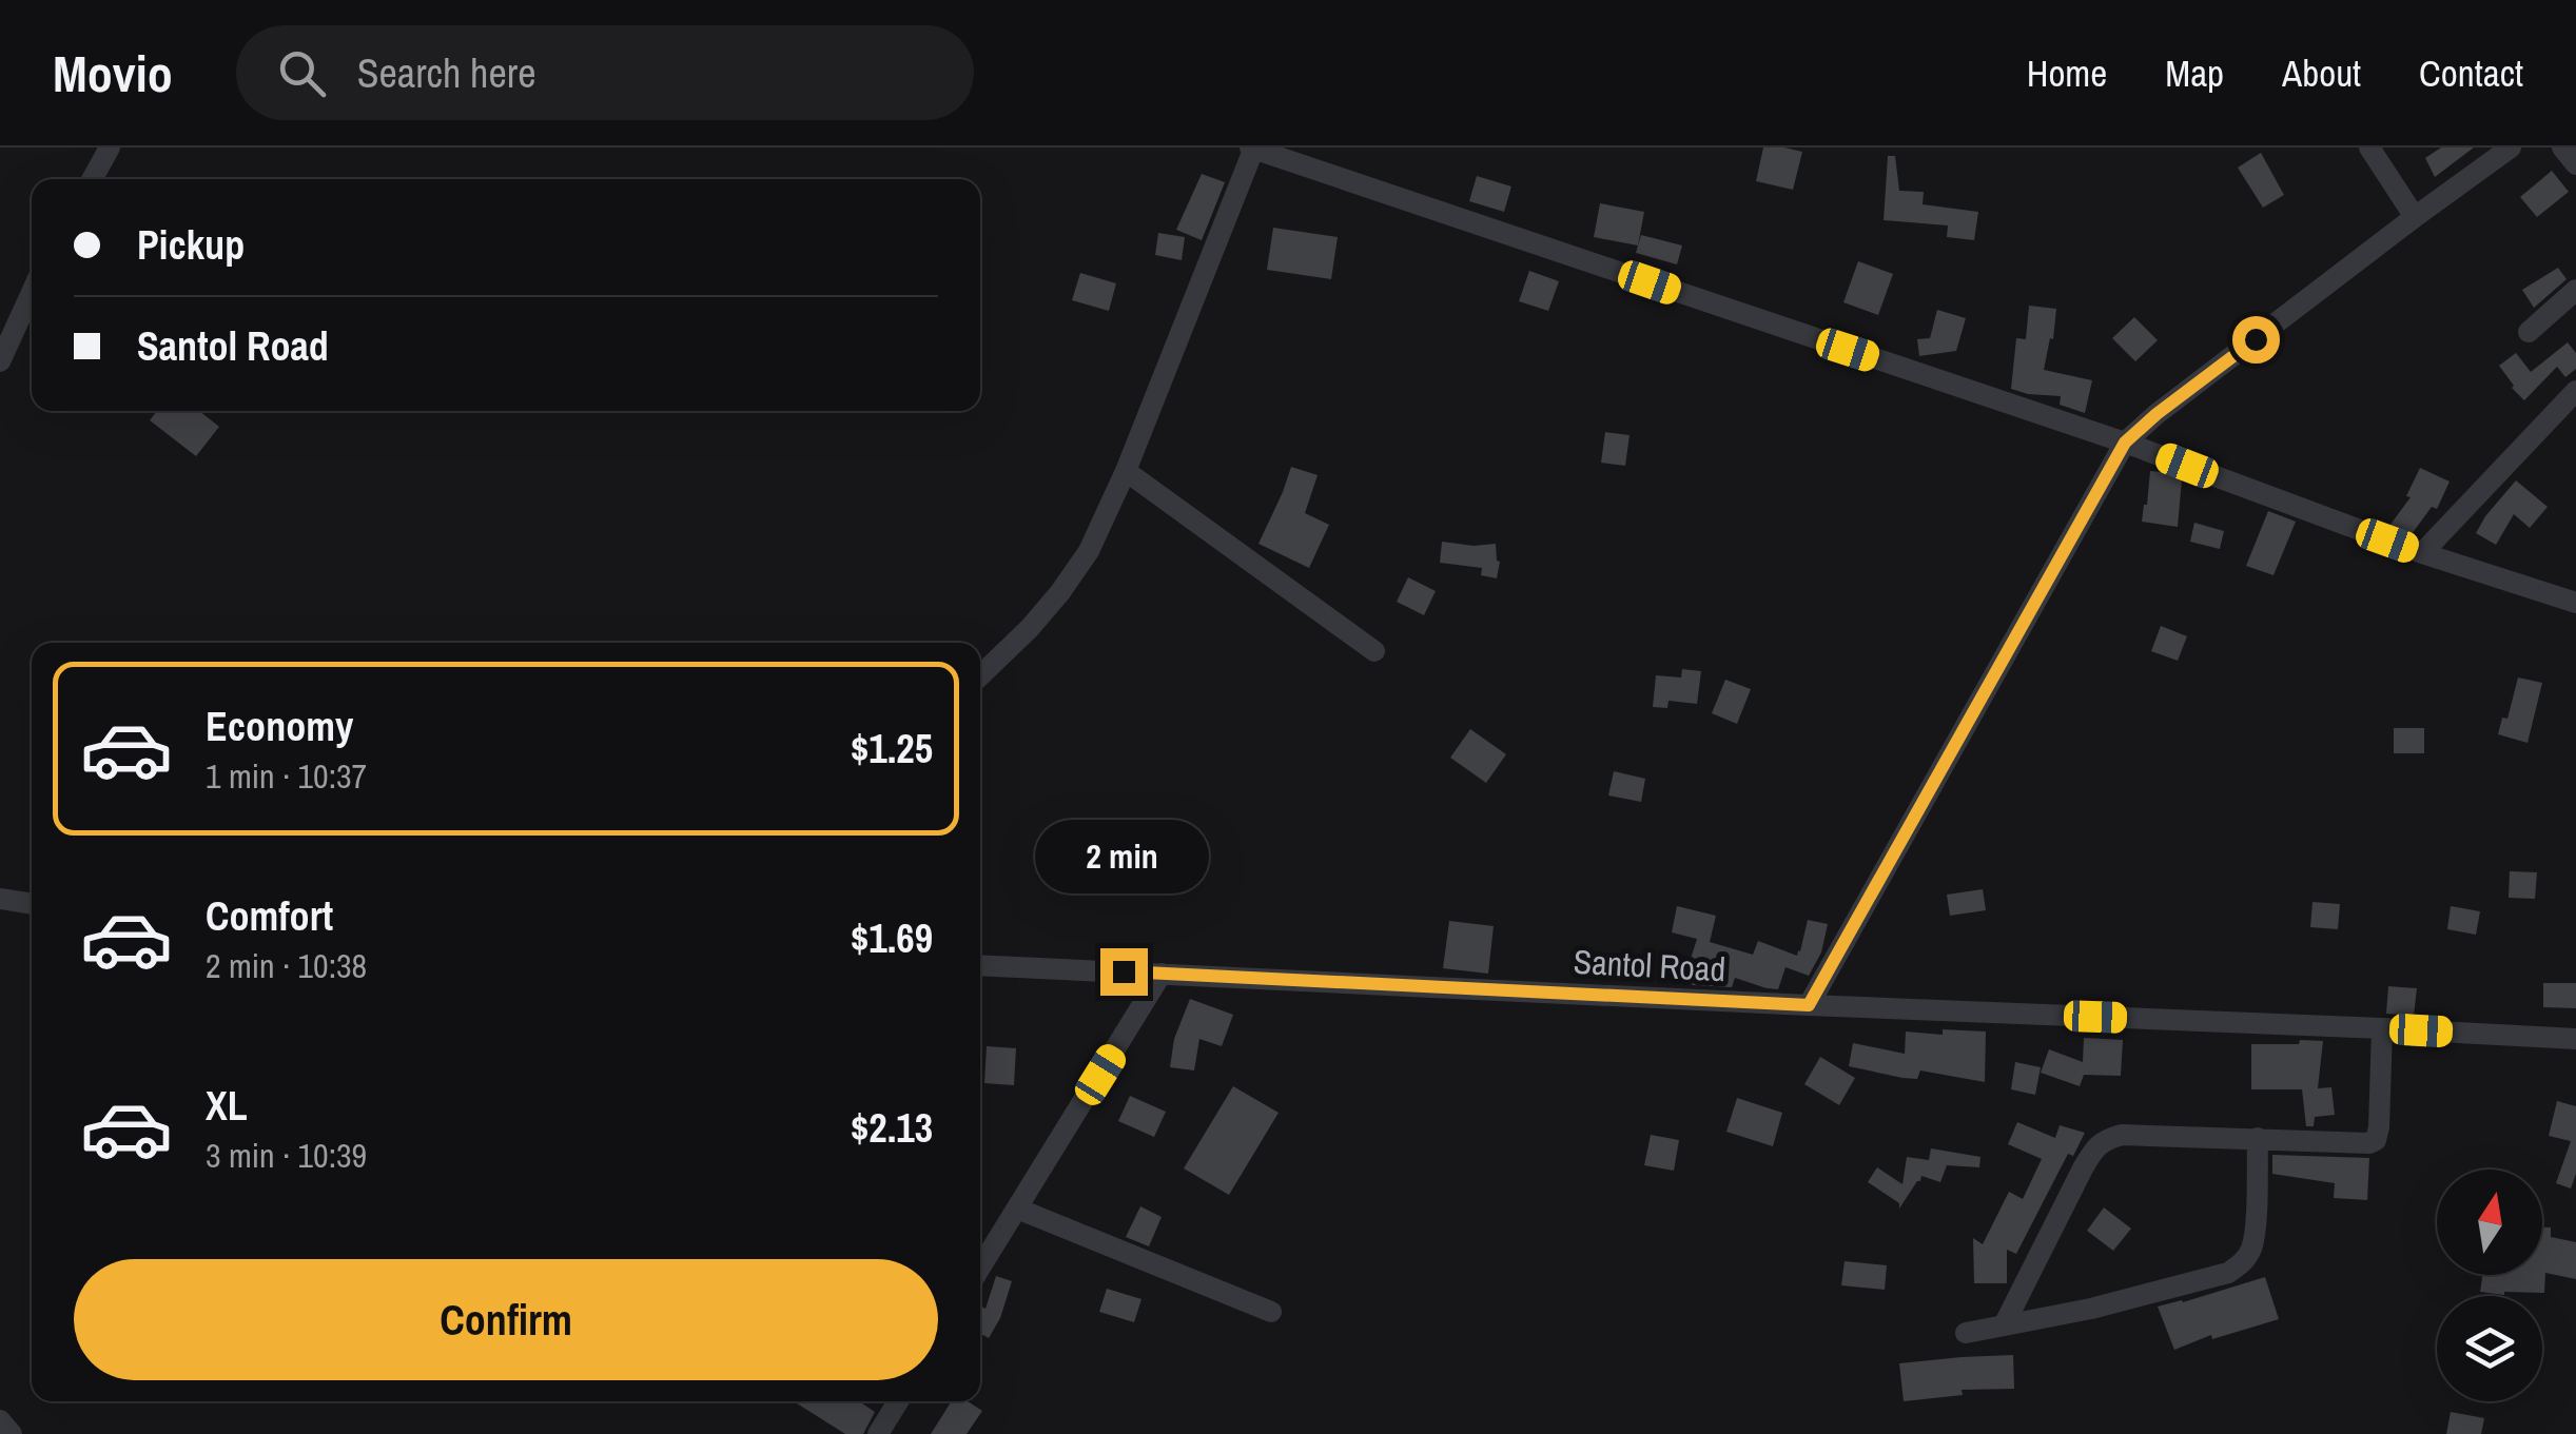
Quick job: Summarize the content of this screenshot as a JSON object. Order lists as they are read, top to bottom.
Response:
{
  "streets": {
    "street": ["Santol Road"]
  },
  "north": "top",
  "page": {
    "header": "Movio",
    "search": "Search here",
    "nav": [
      "Home",
      "Map",
      "About",
      "Contact"
    ],
    "banner": ["Pickup", "Santol Road"],
    "list": [
      {
        "name": "Economy",
        "note": "1 min · 10:37",
        "value": "$1.25"
      },
      {
        "name": "Comfort",
        "note": "2 min · 10:38",
        "value": "$1.69"
      },
      {
        "name": "XL",
        "note": "3 min · 10:39",
        "value": "$2.13"
      }
    ],
    "bubble": "2 min",
    "buttons": "Confirm"
  }
}
